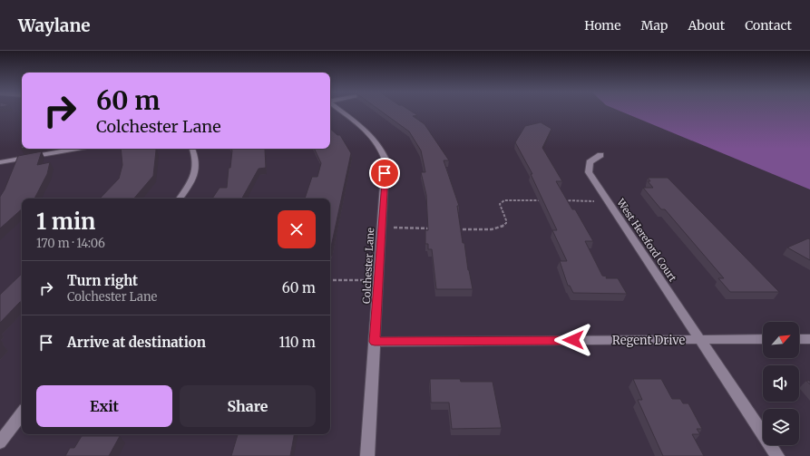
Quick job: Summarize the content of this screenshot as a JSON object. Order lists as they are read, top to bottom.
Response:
{
  "streets": {
    "street": ["West Hereford Court", "Colchester Lane", "Regent Drive"]
  },
  "crossings": [
    ["West Hereford Court", "Regent Drive"],
    ["Colchester Lane", "Regent Drive"]
  ],
  "north": "top right",
  "page": {
    "header": "Waylane",
    "nav": [
      "Home",
      "Map",
      "About",
      "Contact"
    ],
    "turn": ["60 m", "Colchester Lane"],
    "heading": ["1 min", "170 m · 14:06"],
    "list": [
      {
        "name": "Turn right",
        "note": "Colchester Lane",
        "value": "60 m"
      },
      {
        "name": "Arrive at destination",
        "value": "110 m"
      }
    ],
    "buttons": ["Exit", "Share"]
  }
}
